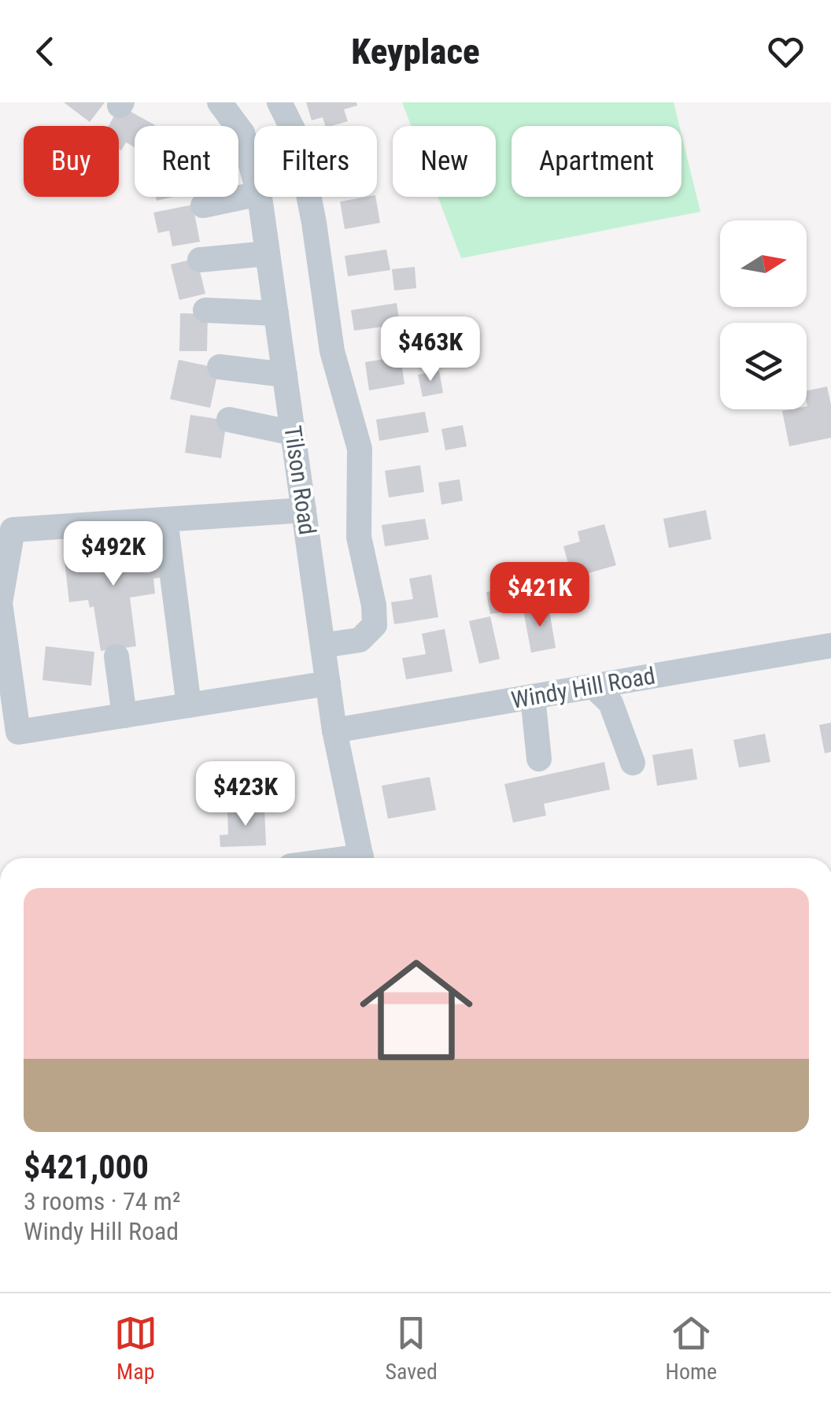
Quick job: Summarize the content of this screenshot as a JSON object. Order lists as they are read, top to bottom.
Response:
{
  "streets": {
    "street": ["Tilson Road", "Windy Hill Road"]
  },
  "crossings": [
    ["Tilson Road", "Windy Hill Road"]
  ],
  "north": "right",
  "page": {
    "header": "Keyplace",
    "chip": [
      "Buy",
      "Rent",
      "Filters",
      "New",
      "Apartment"
    ],
    "price": [
      "$463K",
      "$492K",
      "$421K",
      "$423K"
    ],
    "list": [
      {
        "name": "$421,000",
        "note": "3 rooms · 74 m² · Windy Hill Road"
      }
    ],
    "tabs": ["Map", "Saved", "Home"]
  }
}
